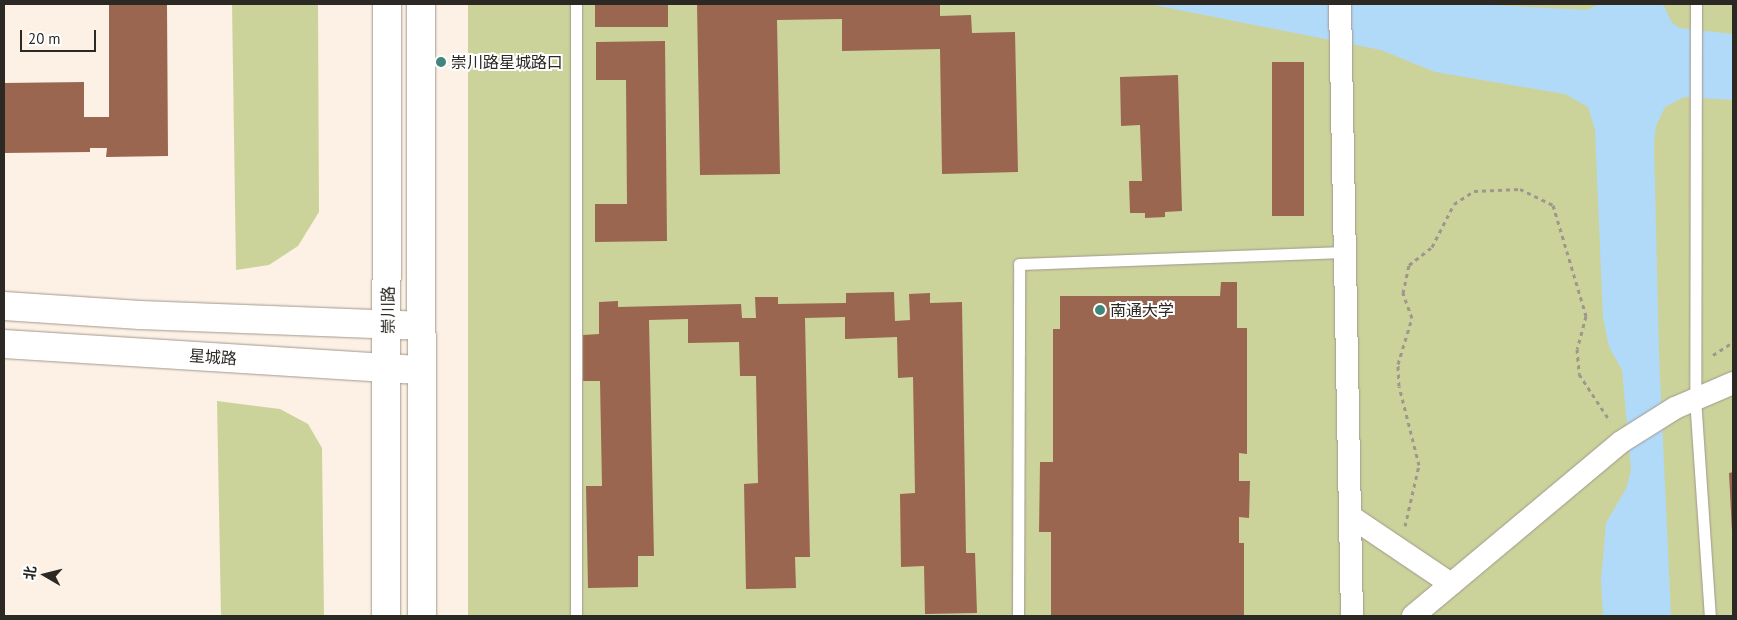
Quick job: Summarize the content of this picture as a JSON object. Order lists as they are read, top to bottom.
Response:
{
  "streets": {
    "main road": ["崇川路", "星城路"]
  },
  "crossings": [
    ["崇川路", "星城路"]
  ],
  "places": ["崇川路星城路口", "南通大学"],
  "scale_bar": "20 m",
  "north": "left"
}
